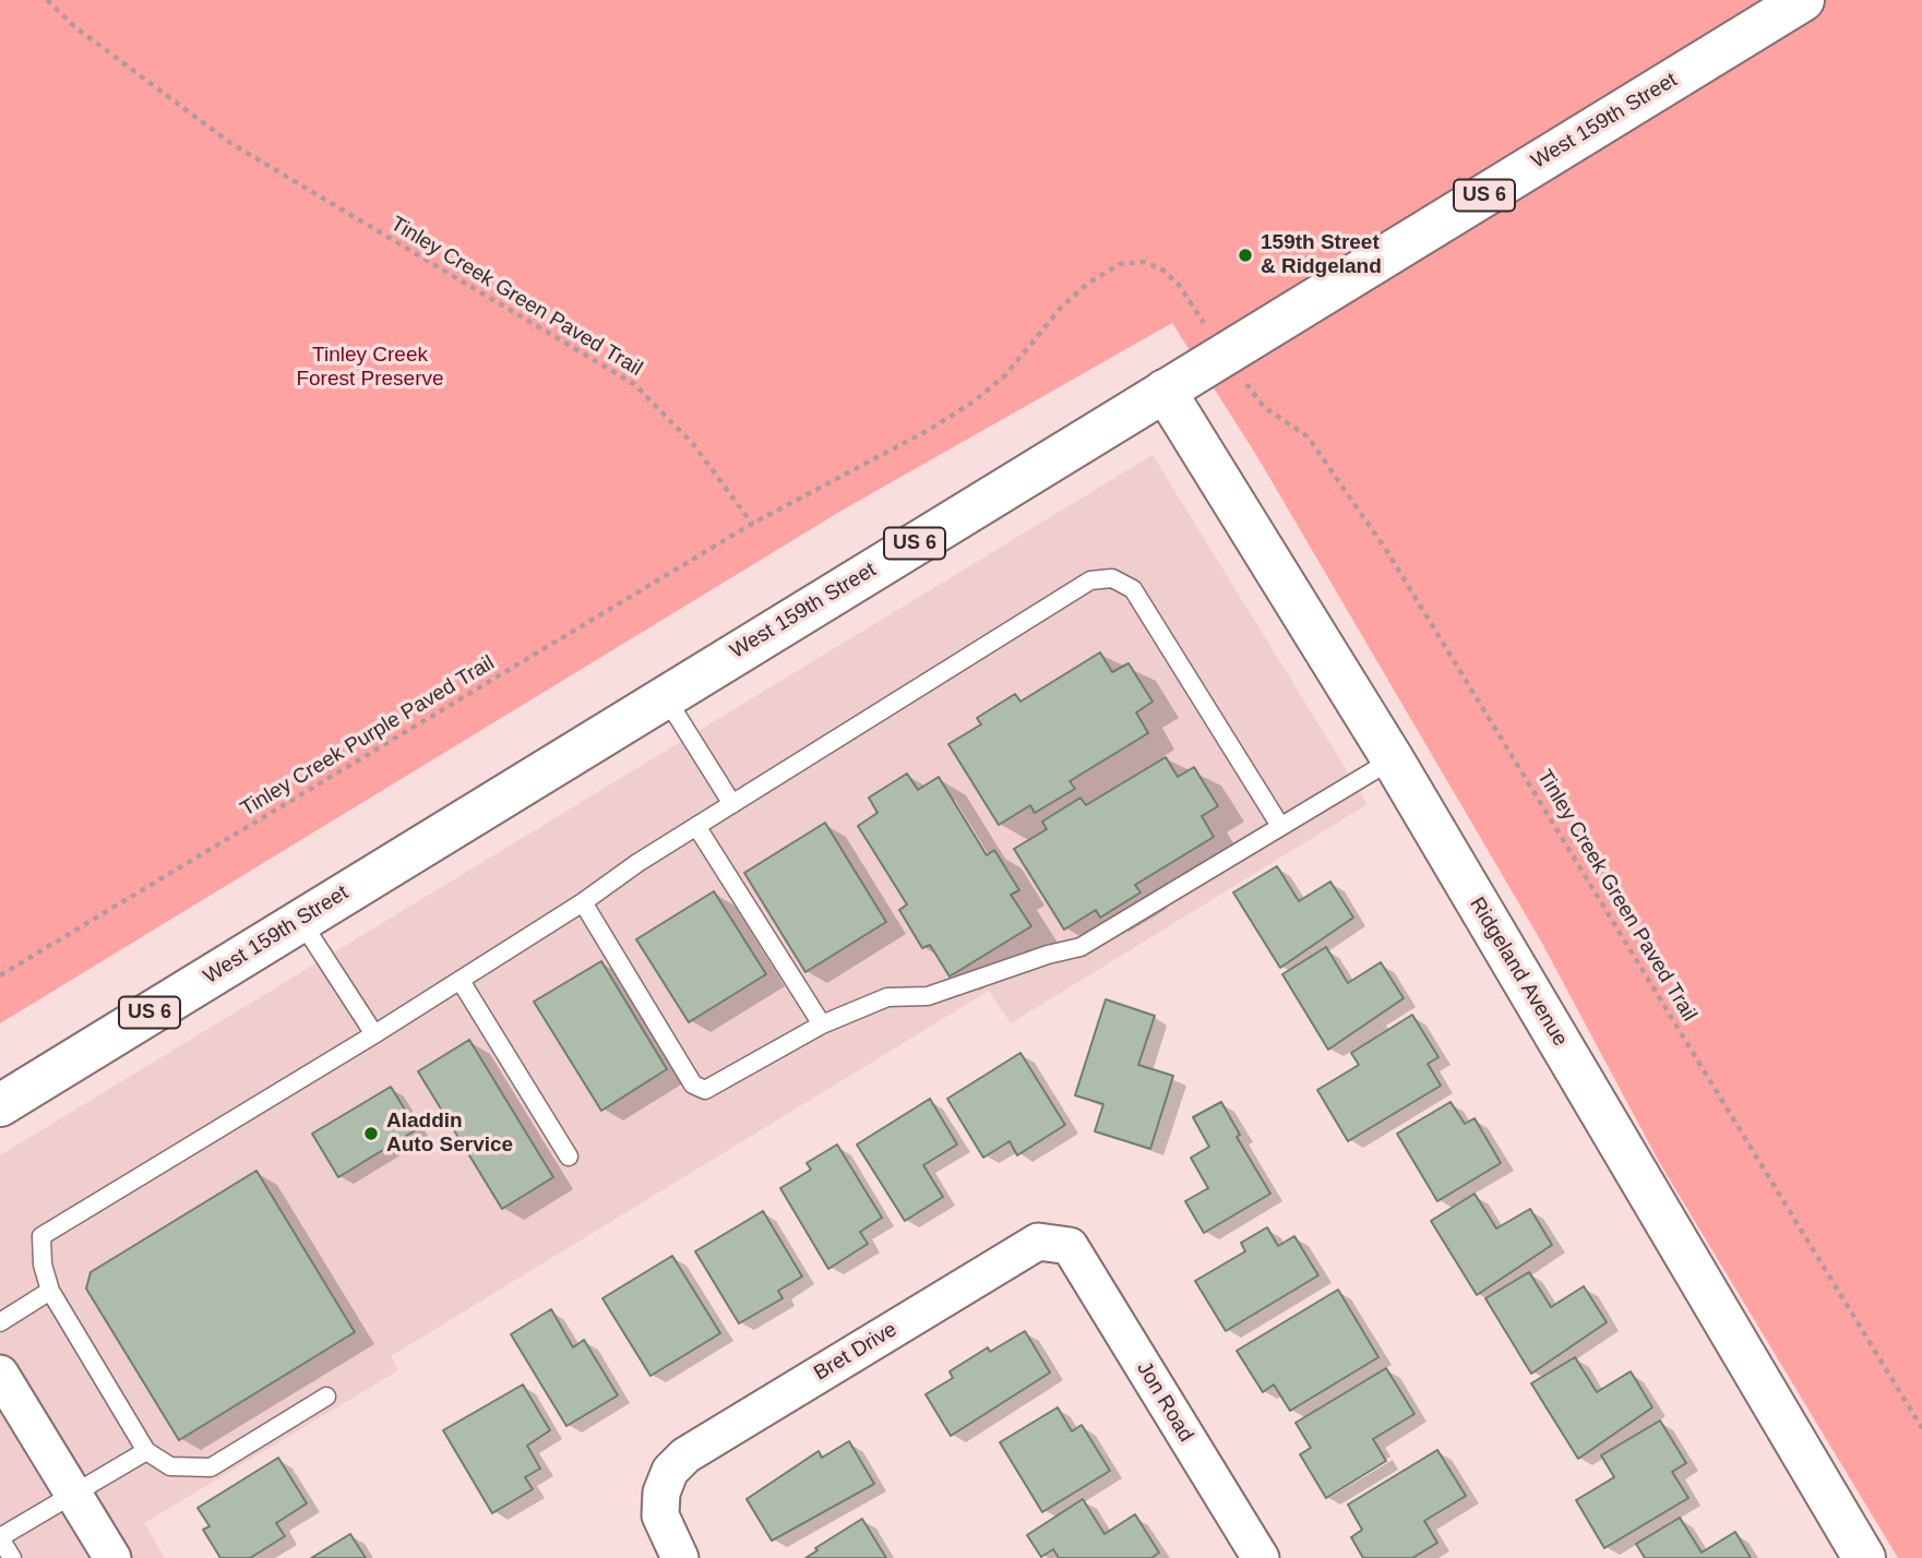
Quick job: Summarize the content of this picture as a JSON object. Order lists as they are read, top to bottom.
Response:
{
  "streets": {
    "main road": ["West 159th Street", "US 6", "Ridgeland Avenue"],
    "street": ["Bret Drive", "Jon Road"],
    "path": ["Tinley Creek Green Paved Trail", "Tinley Creek Purple Paved Trail"]
  },
  "crossings": [
    ["West 159th Street", "Ridgeland Avenue"],
    ["Tinley Creek Green Paved Trail", "Tinley Creek Purple Paved Trail"],
    ["Bret Drive", "Jon Road"]
  ],
  "parks": ["Tinley Creek Forest Preserve"],
  "places": ["159th Street & Ridgeland", "Aladdin Auto Service"]
}
